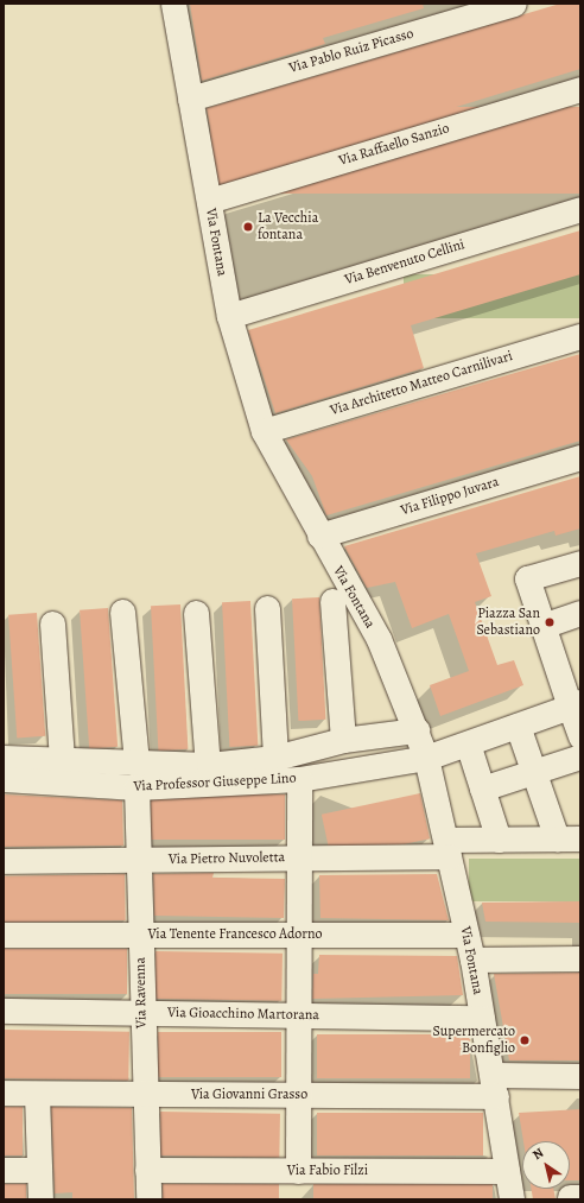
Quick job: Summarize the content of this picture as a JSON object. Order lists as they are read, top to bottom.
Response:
{
  "streets": {
    "street": [
      "Via Pablo Ruiz Picasso",
      "Via Raffaello Sanzio",
      "Via Fontana",
      "Via Benvenuto Cellini",
      "Via Architetto Matteo Carnilivari",
      "Via Filippo Juvara",
      "Via Professor Giuseppe Lino",
      "Via Pietro Nuvoletta",
      "Via Tenente Francesco Adorno",
      "Via Ravenna",
      "Via Gioacchino Martorana",
      "Via Giovanni Grasso",
      "Via Fabio Filzi"
    ]
  },
  "crossings": [
    ["Via Pablo Ruiz Picasso", "Via Fontana"],
    ["Via Raffaello Sanzio", "Via Fontana"],
    ["Via Fontana", "Via Benvenuto Cellini"],
    ["Via Fontana", "Via Architetto Matteo Carnilivari"],
    ["Via Fontana", "Via Filippo Juvara"],
    ["Via Fontana", "Via Professor Giuseppe Lino"],
    ["Via Fontana", "Via Pietro Nuvoletta"],
    ["Via Fontana", "Via Tenente Francesco Adorno"],
    ["Via Fontana", "Via Gioacchino Martorana"],
    ["Via Fontana", "Via Giovanni Grasso"],
    ["Via Fontana", "Via Fabio Filzi"],
    ["Via Professor Giuseppe Lino", "Via Ravenna"],
    ["Via Pietro Nuvoletta", "Via Ravenna"],
    ["Via Tenente Francesco Adorno", "Via Ravenna"],
    ["Via Ravenna", "Via Gioacchino Martorana"],
    ["Via Ravenna", "Via Giovanni Grasso"],
    ["Via Ravenna", "Via Fabio Filzi"]
  ],
  "places": ["La Vecchia fontana", "Piazza San Sebastiano", "Supermercato Bonfiglio"],
  "north": "top left"
}
